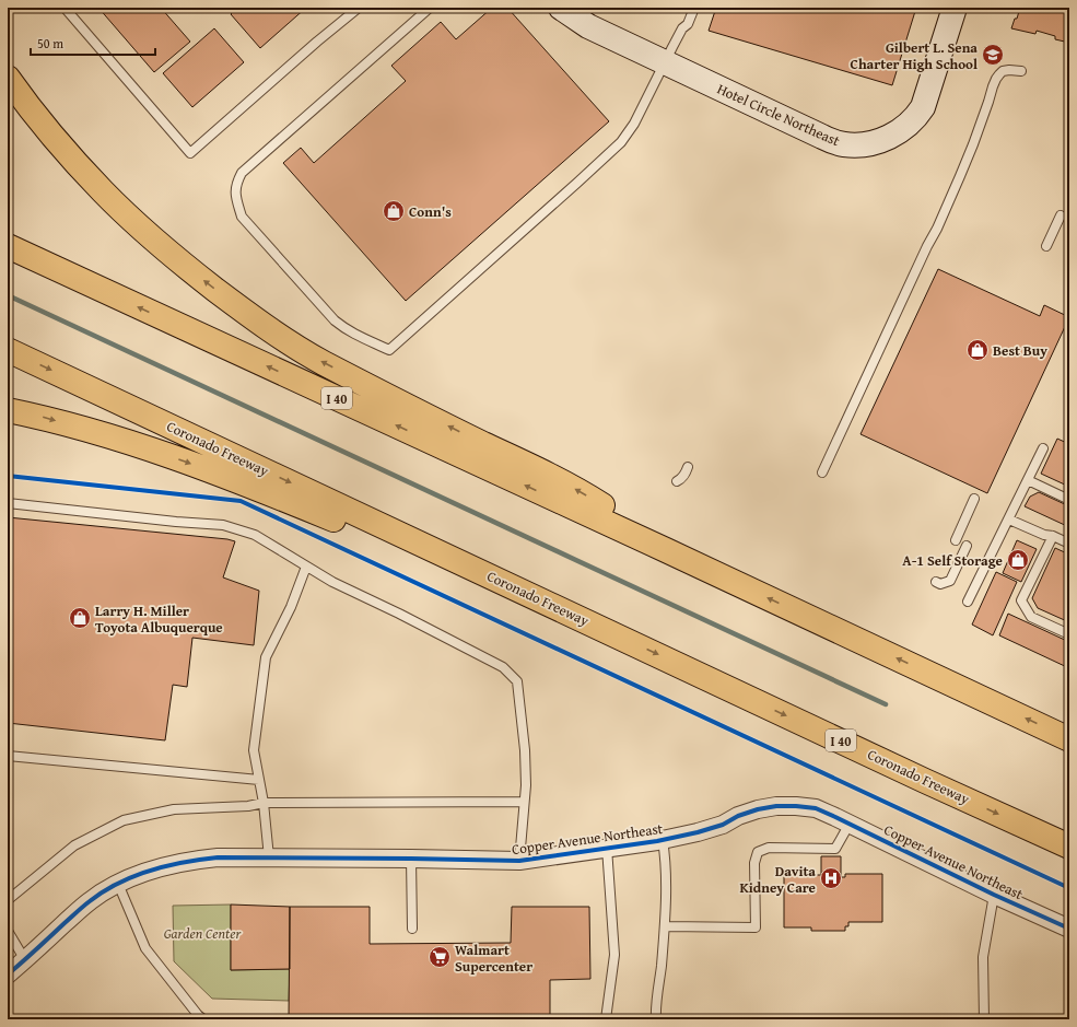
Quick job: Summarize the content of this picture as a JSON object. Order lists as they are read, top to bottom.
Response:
{
  "streets": {
    "highway": ["I 40", "Coronado Freeway"],
    "street": ["Hotel Circle Northeast", "Copper Avenue Northeast"]
  },
  "parks": ["Garden Center"],
  "places": {
    "school or university": ["Gilbert L. Sena Charter High School"],
    "shop": [
      "Conn's",
      "Best Buy",
      "A-1 Self Storage",
      "Larry H. Miller Toyota Albuquerque"
    ],
    "hospital": ["Davita Kidney Care"],
    "supermarket": ["Walmart Supercenter"]
  },
  "scale_bar": "50 m"
}
